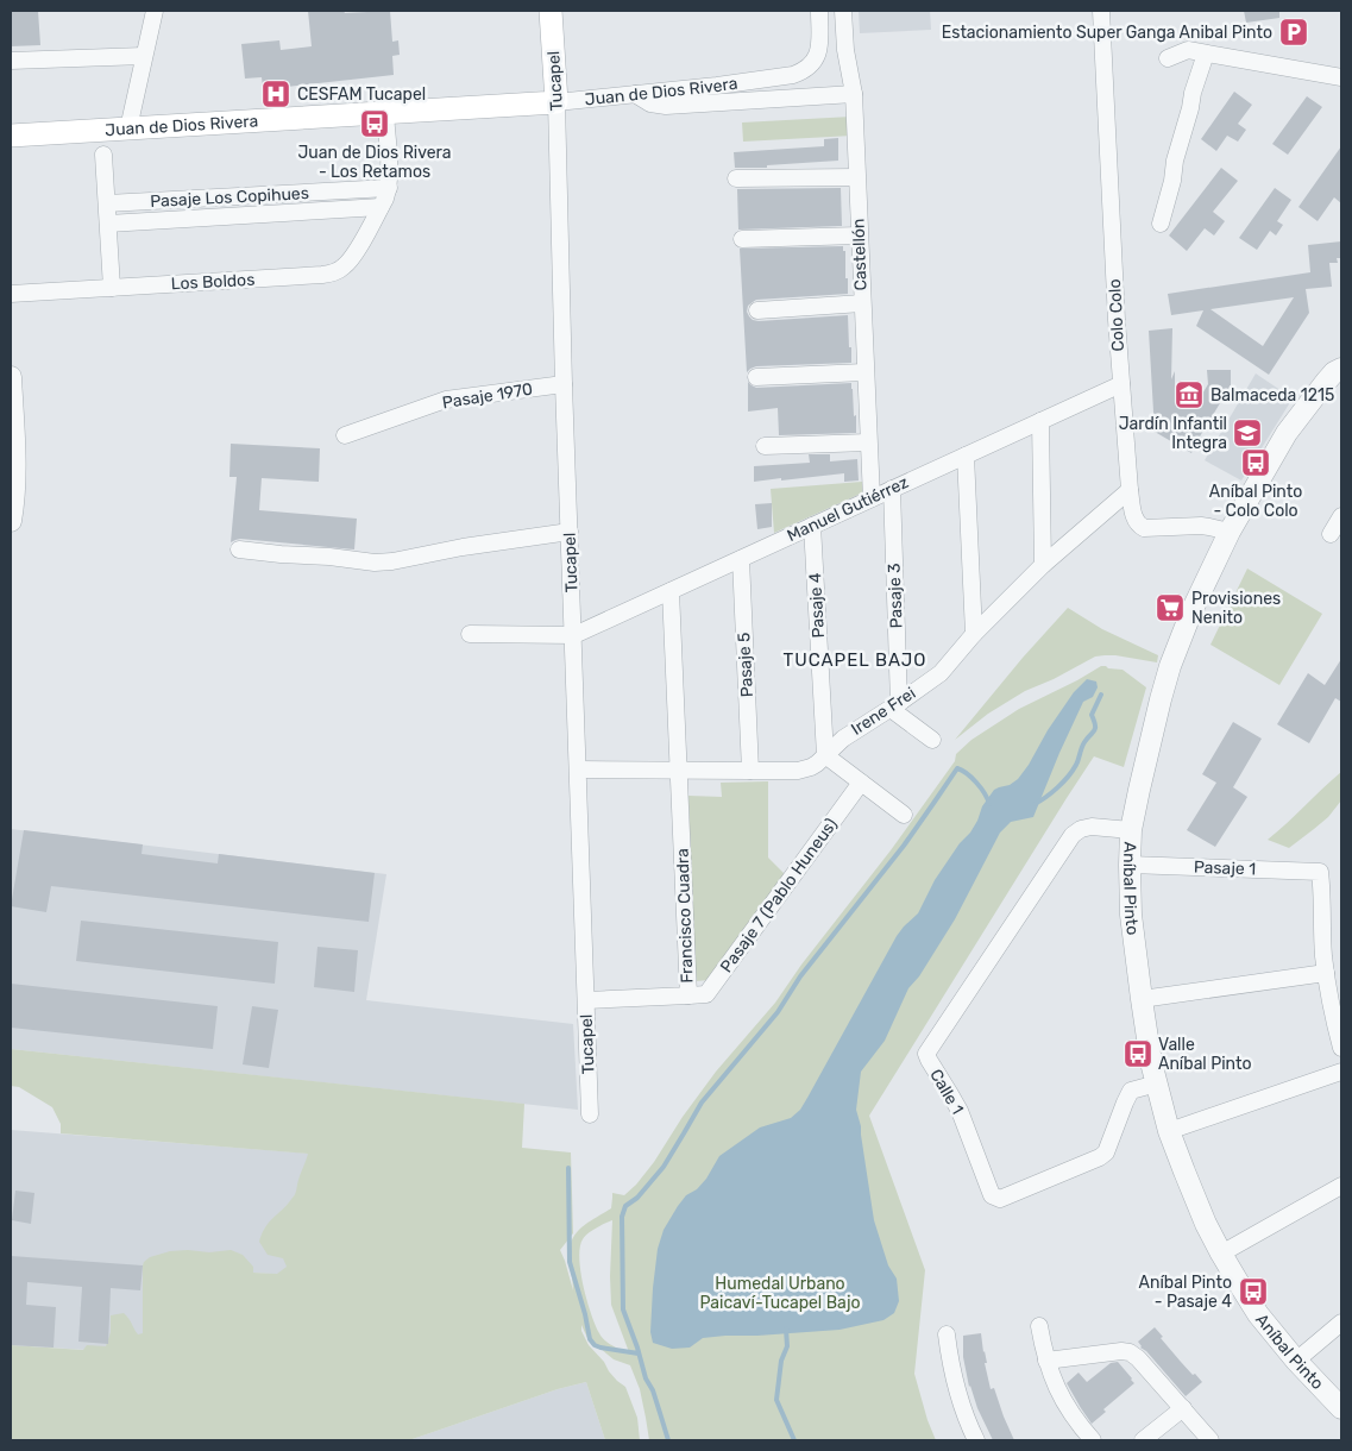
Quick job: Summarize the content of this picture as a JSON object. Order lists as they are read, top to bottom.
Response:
{
  "streets": {
    "main road": ["Tucapel", "Juan de Dios Rivera"],
    "street": [
      "Pasaje Los Copihues",
      "Castellón",
      "Los Boldos",
      "Colo Colo",
      "Pasaje 1970",
      "Manuel Gutiérrez",
      "Pasaje 3",
      "Pasaje 4",
      "Pasaje 5",
      "Irene Frei",
      "Pasaje 1",
      "Aníbal Pinto",
      "Pasaje 7 (Pablo Huneus)",
      "Francisco Cuadra",
      "Calle 1"
    ]
  },
  "crossings": [
    ["Tucapel", "Juan de Dios Rivera"],
    ["Tucapel", "Pasaje 1970"],
    ["Tucapel", "Manuel Gutiérrez"],
    ["Tucapel", "Irene Frei"],
    ["Tucapel", "Francisco Cuadra"],
    ["Pasaje Los Copihues", "Los Boldos"],
    ["Castellón", "Manuel Gutiérrez"],
    ["Colo Colo", "Manuel Gutiérrez"],
    ["Colo Colo", "Irene Frei"],
    ["Colo Colo", "Aníbal Pinto"],
    ["Manuel Gutiérrez", "Pasaje 3"],
    ["Manuel Gutiérrez", "Pasaje 4"],
    ["Manuel Gutiérrez", "Pasaje 5"],
    ["Manuel Gutiérrez", "Francisco Cuadra"],
    ["Pasaje 3", "Irene Frei"],
    ["Pasaje 4", "Irene Frei"],
    ["Pasaje 5", "Irene Frei"],
    ["Irene Frei", "Francisco Cuadra"],
    ["Pasaje 1", "Aníbal Pinto"],
    ["Aníbal Pinto", "Calle 1"],
    ["Pasaje 7 (Pablo Huneus)", "Francisco Cuadra"]
  ],
  "districts": ["TUCAPEL BAJO"],
  "parks": ["Humedal Urbano Paicaví-Tucapel Bajo"],
  "places": {
    "parking": ["Estacionamiento Super Ganga Anibal Pinto"],
    "hospital": ["CESFAM Tucapel"],
    "bus stop": [
      "Juan de Dios Rivera - Los Retamos",
      "Aníbal Pinto - Colo Colo",
      "Valle Aníbal Pinto",
      "Aníbal Pinto - Pasaje 4"
    ],
    "museum": ["Balmaceda 1215"],
    "school or university": ["Jardín Infantil Integra"],
    "supermarket": ["Provisiones Nenito"]
  }
}
